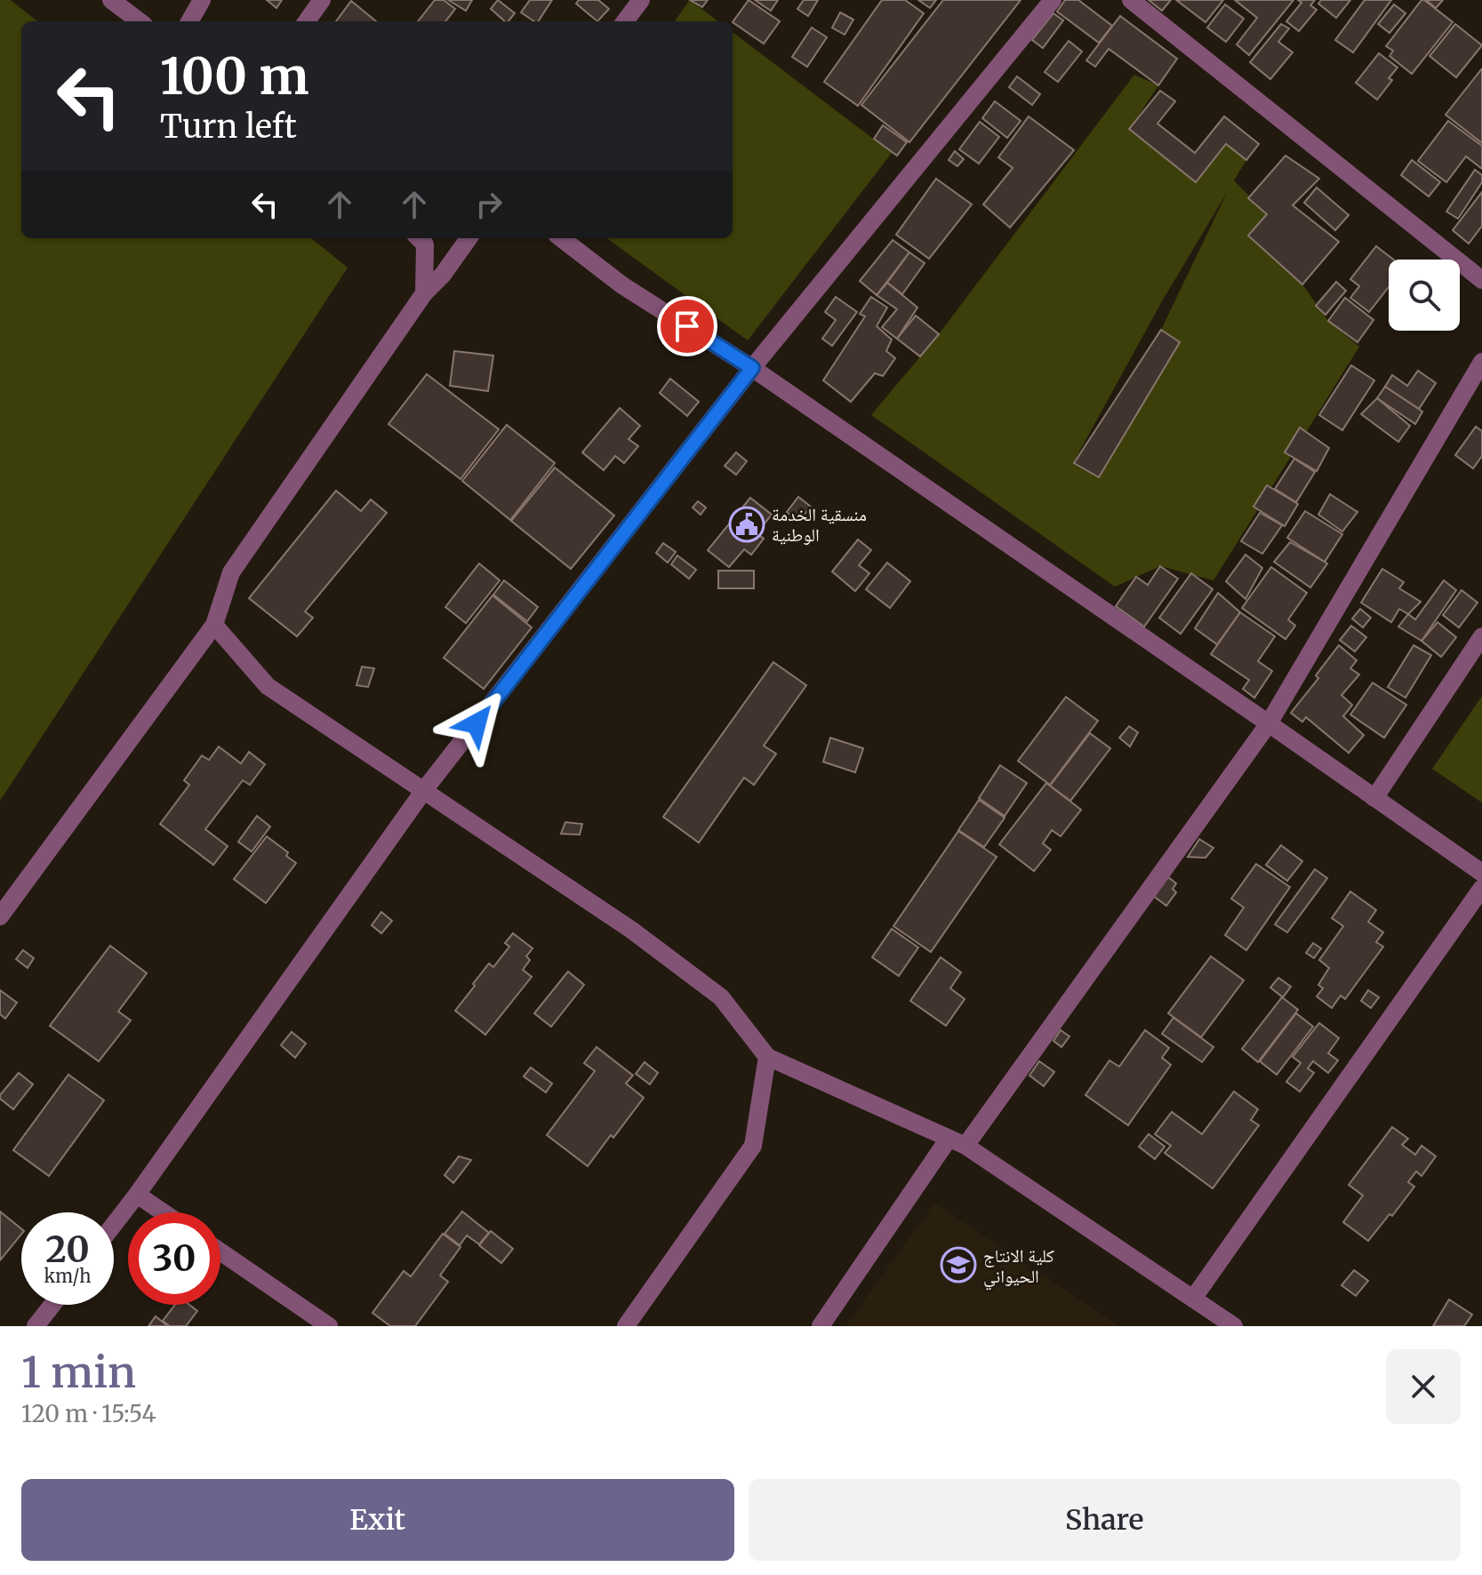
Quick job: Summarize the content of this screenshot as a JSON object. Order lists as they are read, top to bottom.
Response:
{
  "places": {
    "public building": ["منسقية الخدمة الوطنية"],
    "school or university": ["كلية الانتاج الحيواني"]
  },
  "page": {
    "turn": ["100 m", "Turn left"],
    "speed": "20 km/h",
    "limit": "30",
    "heading": ["1 min", "120 m · 15:54"],
    "buttons": ["Exit", "Share"]
  }
}
